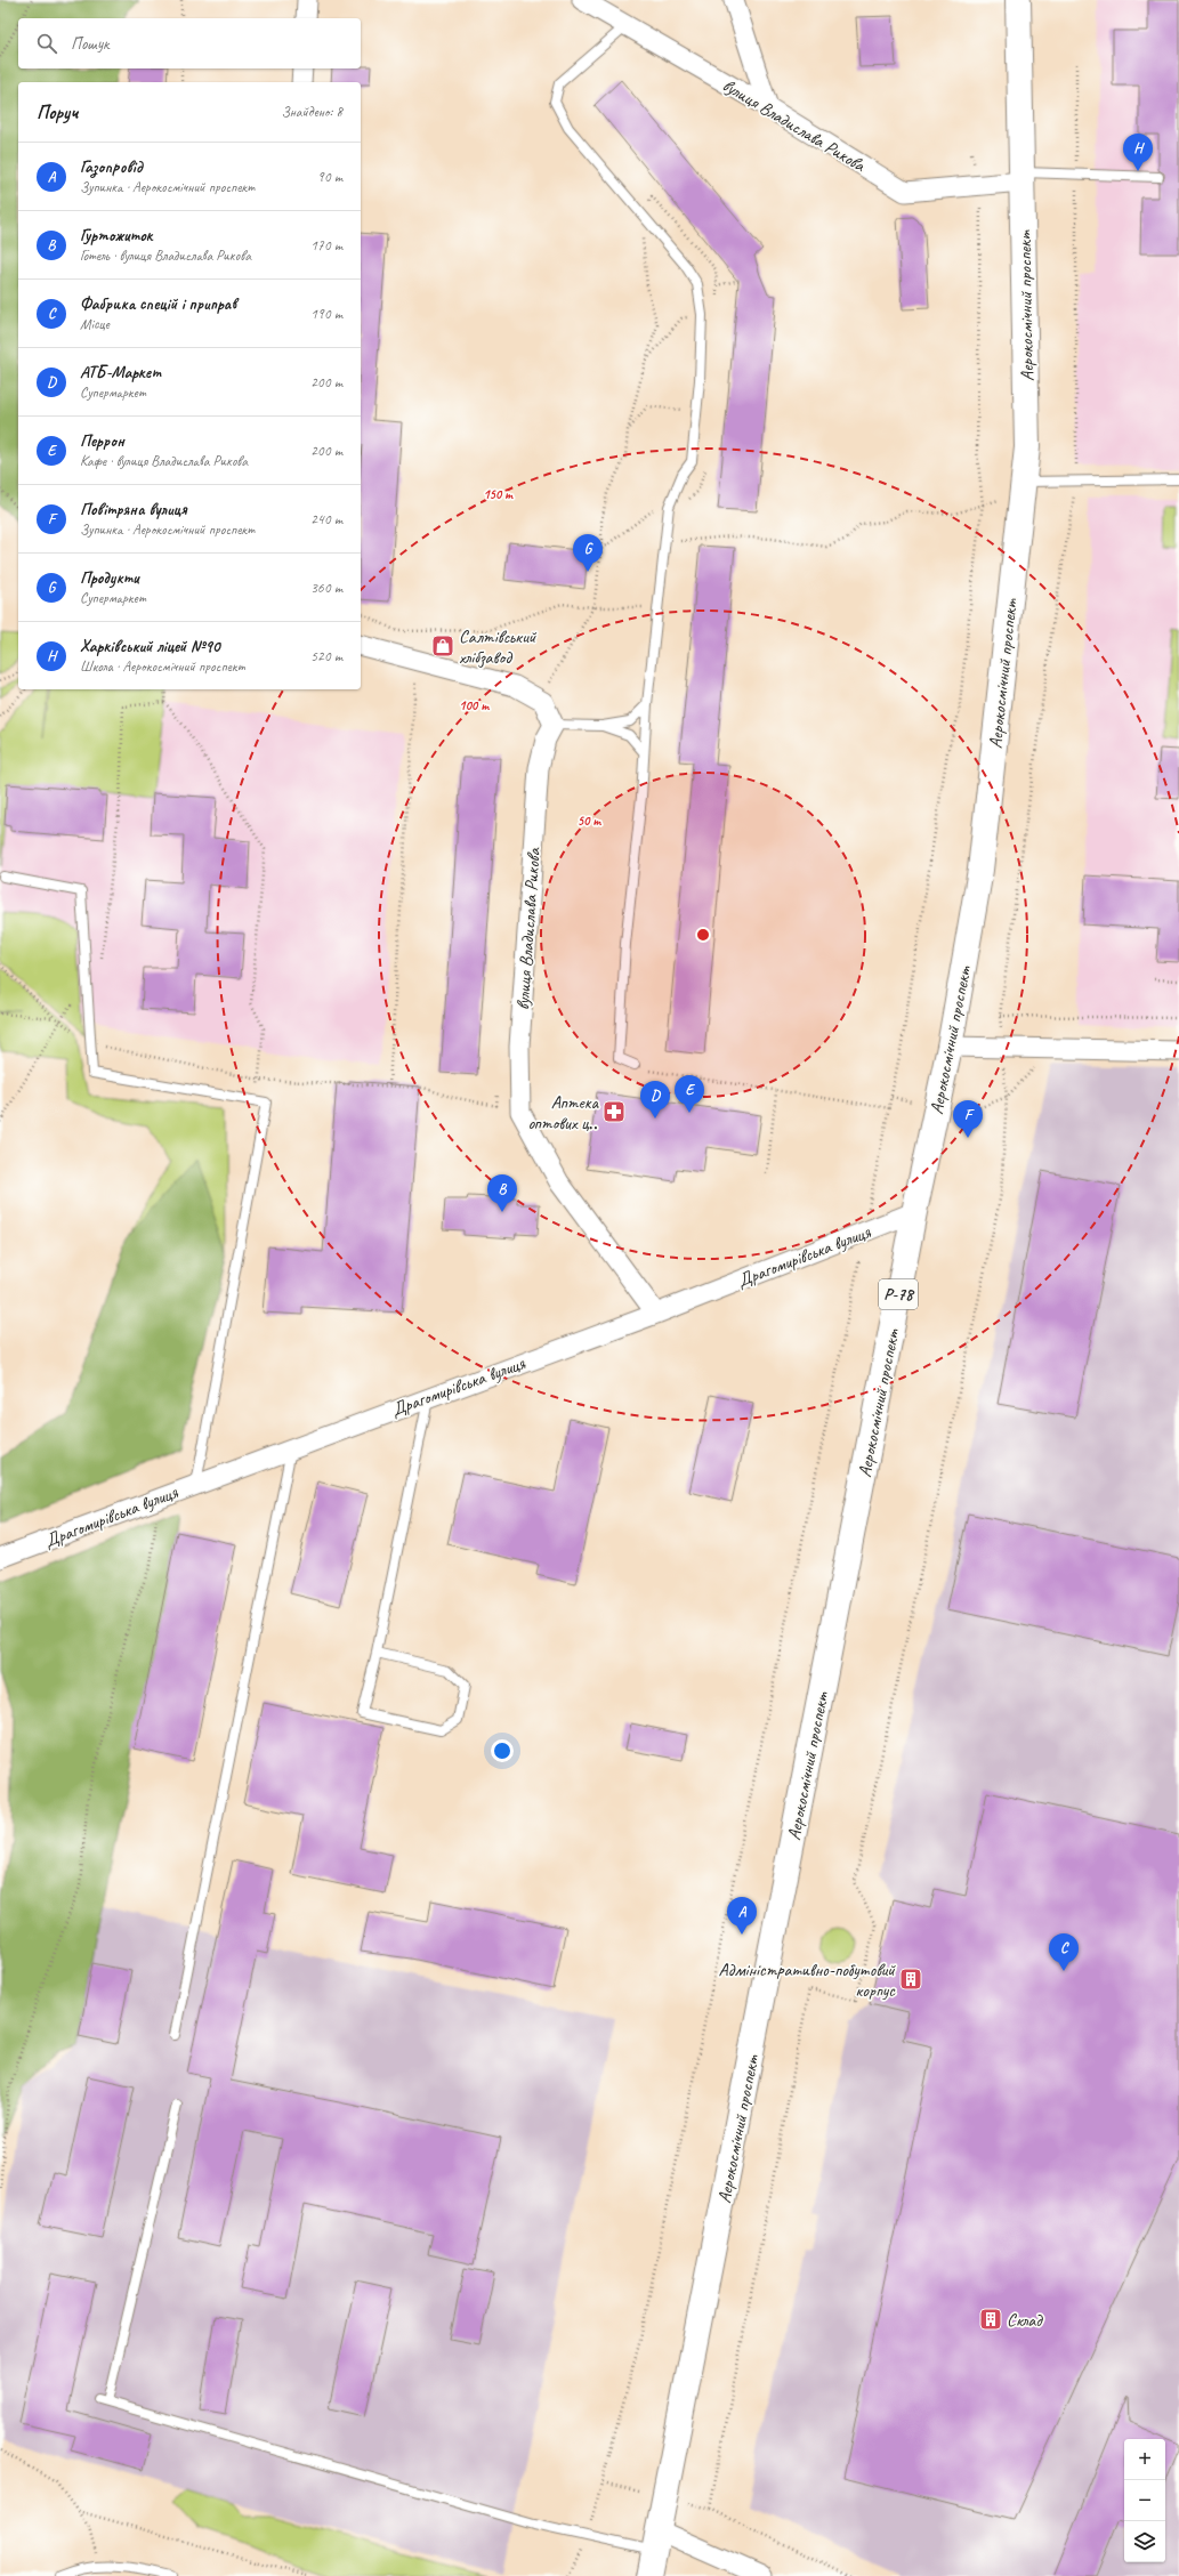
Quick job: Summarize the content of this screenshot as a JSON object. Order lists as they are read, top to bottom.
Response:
{
  "streets": {
    "highway": ["Аерокосмічний проспект", "Р-78"],
    "street": ["вулиця Владислава Рикова", "Драгомирівська вулиця"]
  },
  "crossings": [
    ["вулиця Владислава Рикова", "Аерокосмічний проспект"],
    ["вулиця Владислава Рикова", "Драгомирівська вулиця"],
    ["Аерокосмічний проспект", "Драгомирівська вулиця"]
  ],
  "places": {
    "shop": ["Салтівський хлібзавод"],
    "pharmacy": ["Аптека оптових ц‥"],
    "building": ["Адміністративно-побутовий корпус", "Склад"]
  },
  "page": {
    "search": "Пошук",
    "heading": ["Поруч", "Знайдено: 8"],
    "pins": [
      "H",
      "G",
      "E",
      "D",
      "F",
      "B",
      "A",
      "C"
    ],
    "list": [
      {
        "mark": "A",
        "name": "Газопровiд",
        "note": "Зупинка · Аерокосмічний проспект",
        "value": "90 m"
      },
      {
        "mark": "B",
        "name": "Гуртожиток",
        "note": "Готель · вулиця Владислава Рикова",
        "value": "170 m"
      },
      {
        "mark": "C",
        "name": "Фабрика спецій і приправ",
        "note": "Місце",
        "value": "190 m"
      },
      {
        "mark": "D",
        "name": "АТБ-Маркет",
        "note": "Супермаркет",
        "value": "200 m"
      },
      {
        "mark": "E",
        "name": "Перрон",
        "note": "Кафе · вулиця Владислава Рикова",
        "value": "200 m"
      },
      {
        "mark": "F",
        "name": "Повітряна вулиця",
        "note": "Зупинка · Аерокосмічний проспект",
        "value": "240 m"
      },
      {
        "mark": "G",
        "name": "Продукти",
        "note": "Супермаркет",
        "value": "360 m"
      },
      {
        "mark": "H",
        "name": "Харківський ліцей №90",
        "note": "Школа · Аерокосмічний проспект",
        "value": "520 m"
      }
    ],
    "map_buttons": ["+", "−"]
  },
  "rings": ["150 m", "100 m", "50 m"]
}
